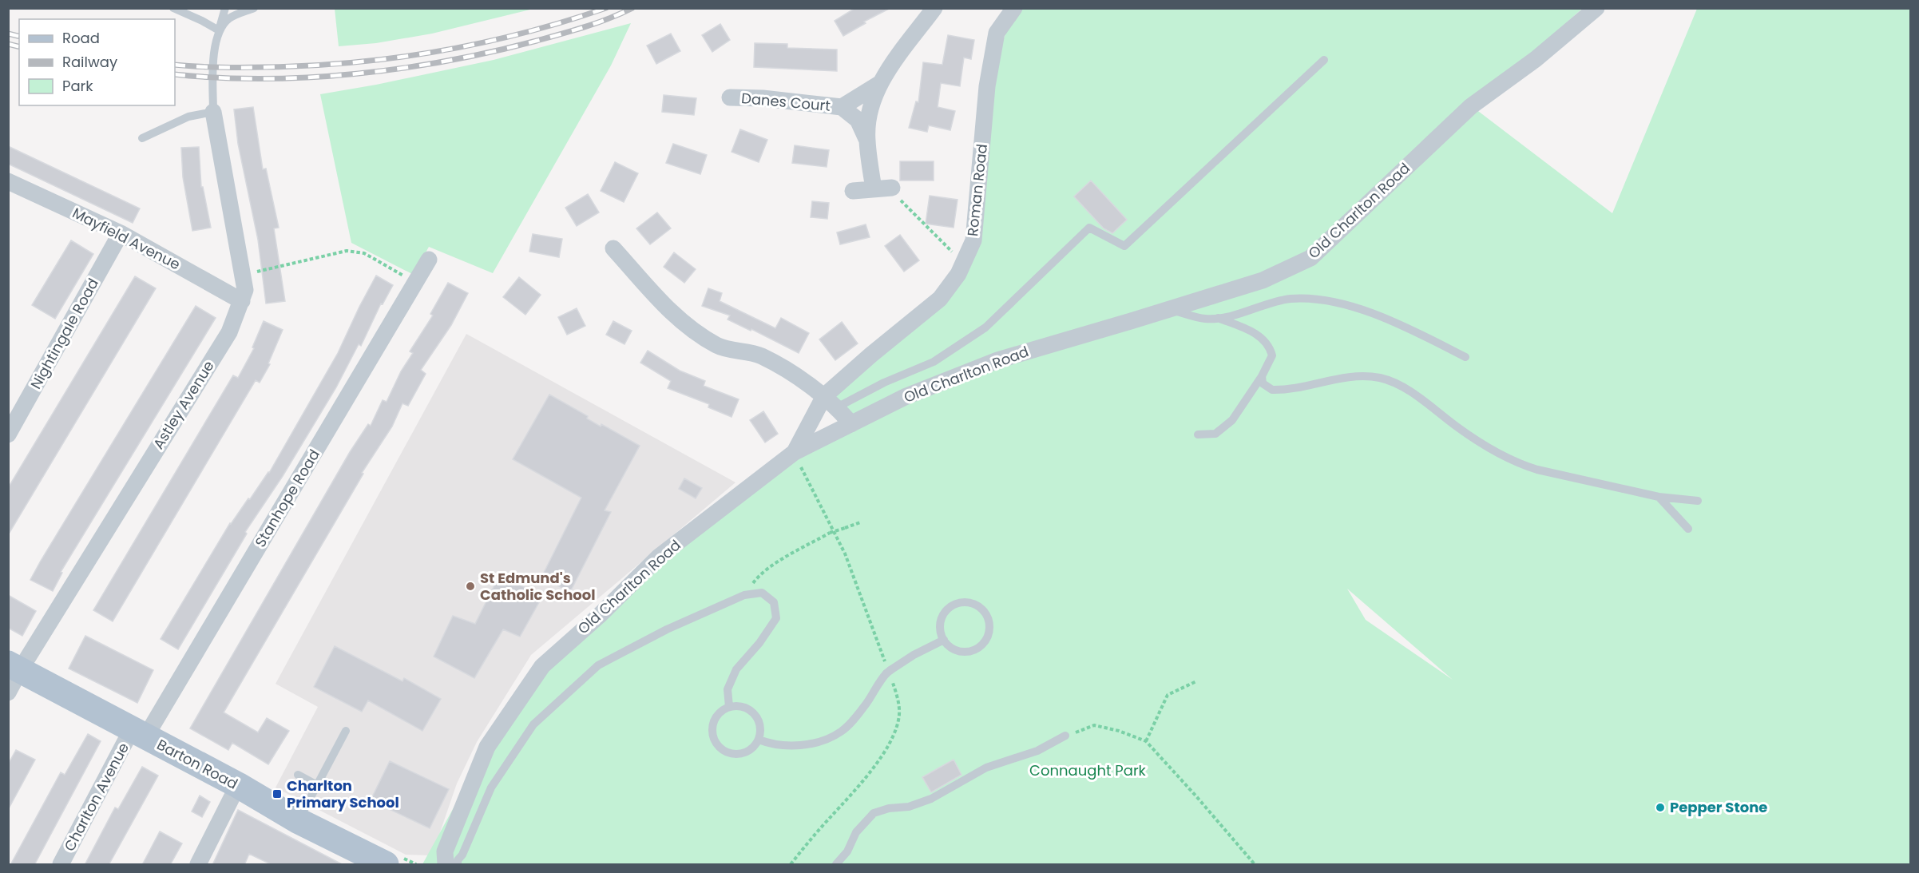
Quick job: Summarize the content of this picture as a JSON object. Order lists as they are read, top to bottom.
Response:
{
  "streets": {
    "main road": ["Barton Road"],
    "street": [
      "Danes Court",
      "Roman Road",
      "Old Charlton Road",
      "Mayfield Avenue",
      "Nightingale Road",
      "Astley Avenue",
      "Stanhope Road",
      "Charlton Avenue"
    ]
  },
  "crossings": [
    ["Roman Road", "Old Charlton Road"],
    ["Mayfield Avenue", "Nightingale Road"],
    ["Mayfield Avenue", "Astley Avenue"],
    ["Astley Avenue", "Barton Road"],
    ["Stanhope Road", "Barton Road"],
    ["Stanhope Road", "Charlton Avenue"],
    ["Barton Road", "Charlton Avenue"]
  ],
  "parks": ["Connaught Park"],
  "places": {
    "other": ["St Edmund's Catholic School", "Pepper Stone"],
    "transit": ["Charlton Primary School"]
  },
  "legend": ["Road", "Railway", "Park"]
}
